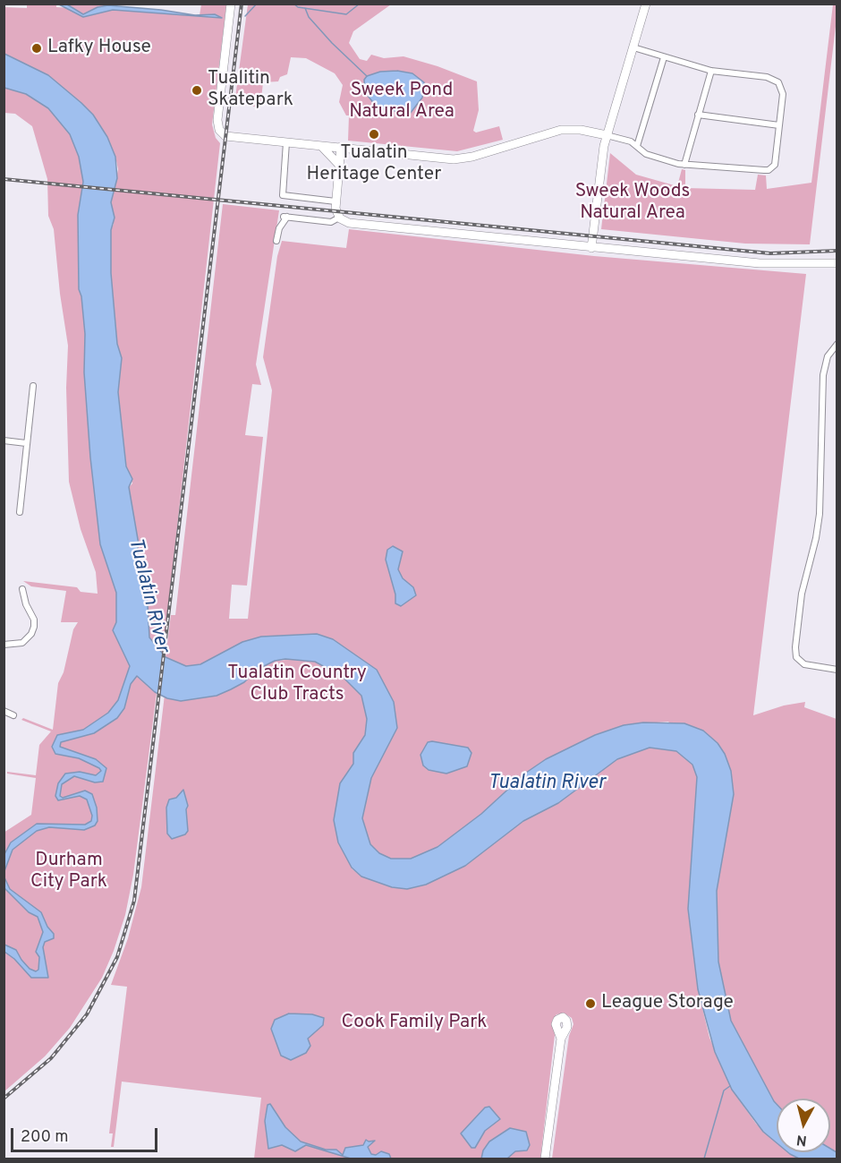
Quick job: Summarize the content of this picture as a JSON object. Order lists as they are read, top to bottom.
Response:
{
  "water": ["Tualatin River"],
  "parks": [
    "Sweek Pond Natural Area",
    "Sweek Woods Natural Area",
    "Tualatin Country Club Tracts",
    "Durham City Park",
    "Cook Family Park"
  ],
  "places": [
    "Lafky House",
    "Tualitin Skatepark",
    "Tualatin Heritage Center",
    "League Storage"
  ],
  "scale_bar": "200 m",
  "north": "bottom"
}
